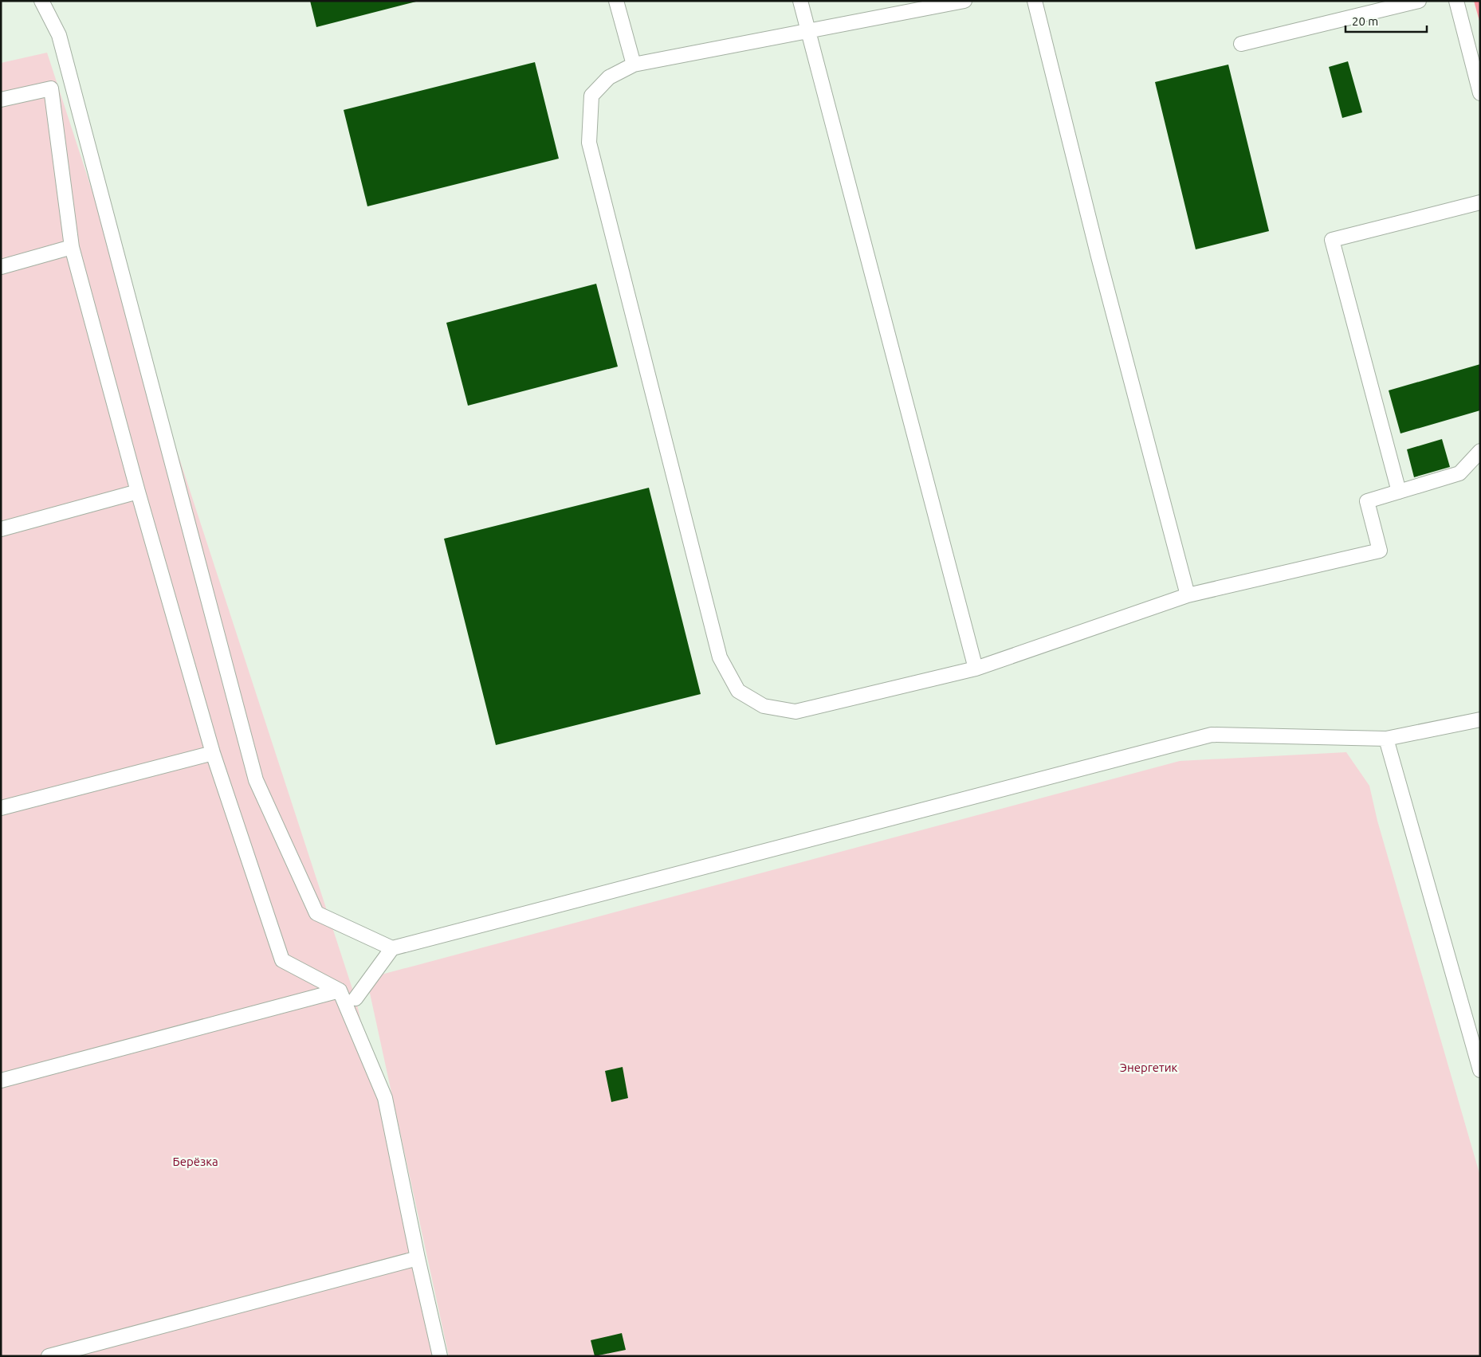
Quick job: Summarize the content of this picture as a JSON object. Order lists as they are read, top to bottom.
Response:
{
  "parks": ["Энергетик", "Берёзка"],
  "scale_bar": "20 m"
}
